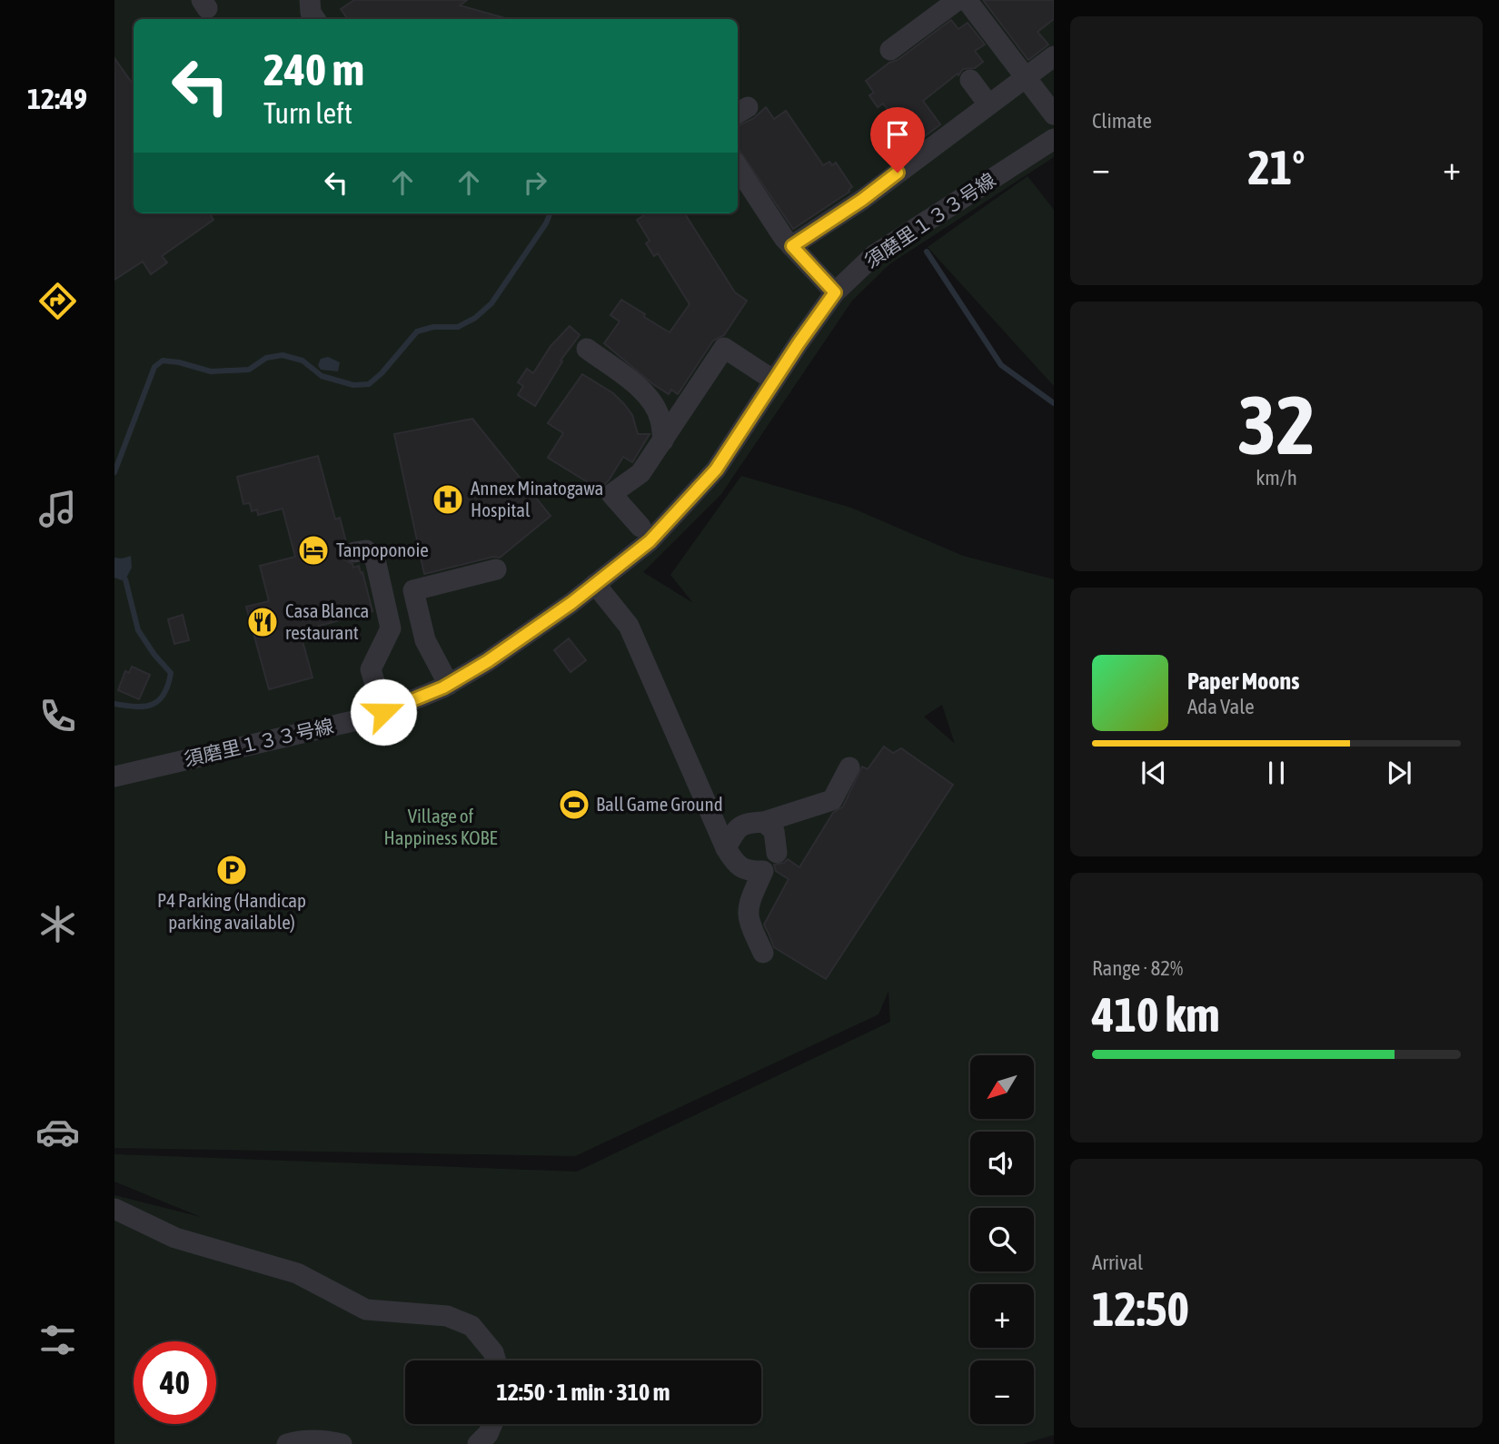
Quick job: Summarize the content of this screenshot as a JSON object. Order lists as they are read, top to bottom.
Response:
{
  "streets": {
    "street": ["須磨里１３３号線"]
  },
  "parks": ["Village of Happiness KOBE"],
  "places": {
    "hospital": ["Annex Minatogawa Hospital"],
    "hotel": ["Tanpoponoie"],
    "restaurant": ["Casa Blanca restaurant"],
    "sports": ["Ball Game Ground"],
    "parking": ["P4 Parking (Handicap parking available)"]
  },
  "north": "bottom left",
  "page": {
    "tabs": "12:49",
    "tile": [
      "Climate",
      ["32", "km/h"],
      ["Range · 82%", "410 km"],
      ["Arrival", "12:50"]
    ],
    "turn": ["240 m", "Turn left"],
    "heat": ["−", "21°", "+"],
    "song": ["Paper Moons", "Ada Vale"],
    "map_buttons": ["+", "−"],
    "limit": "40",
    "trip": "12:50 · 1 min · 310 m"
  }
}
